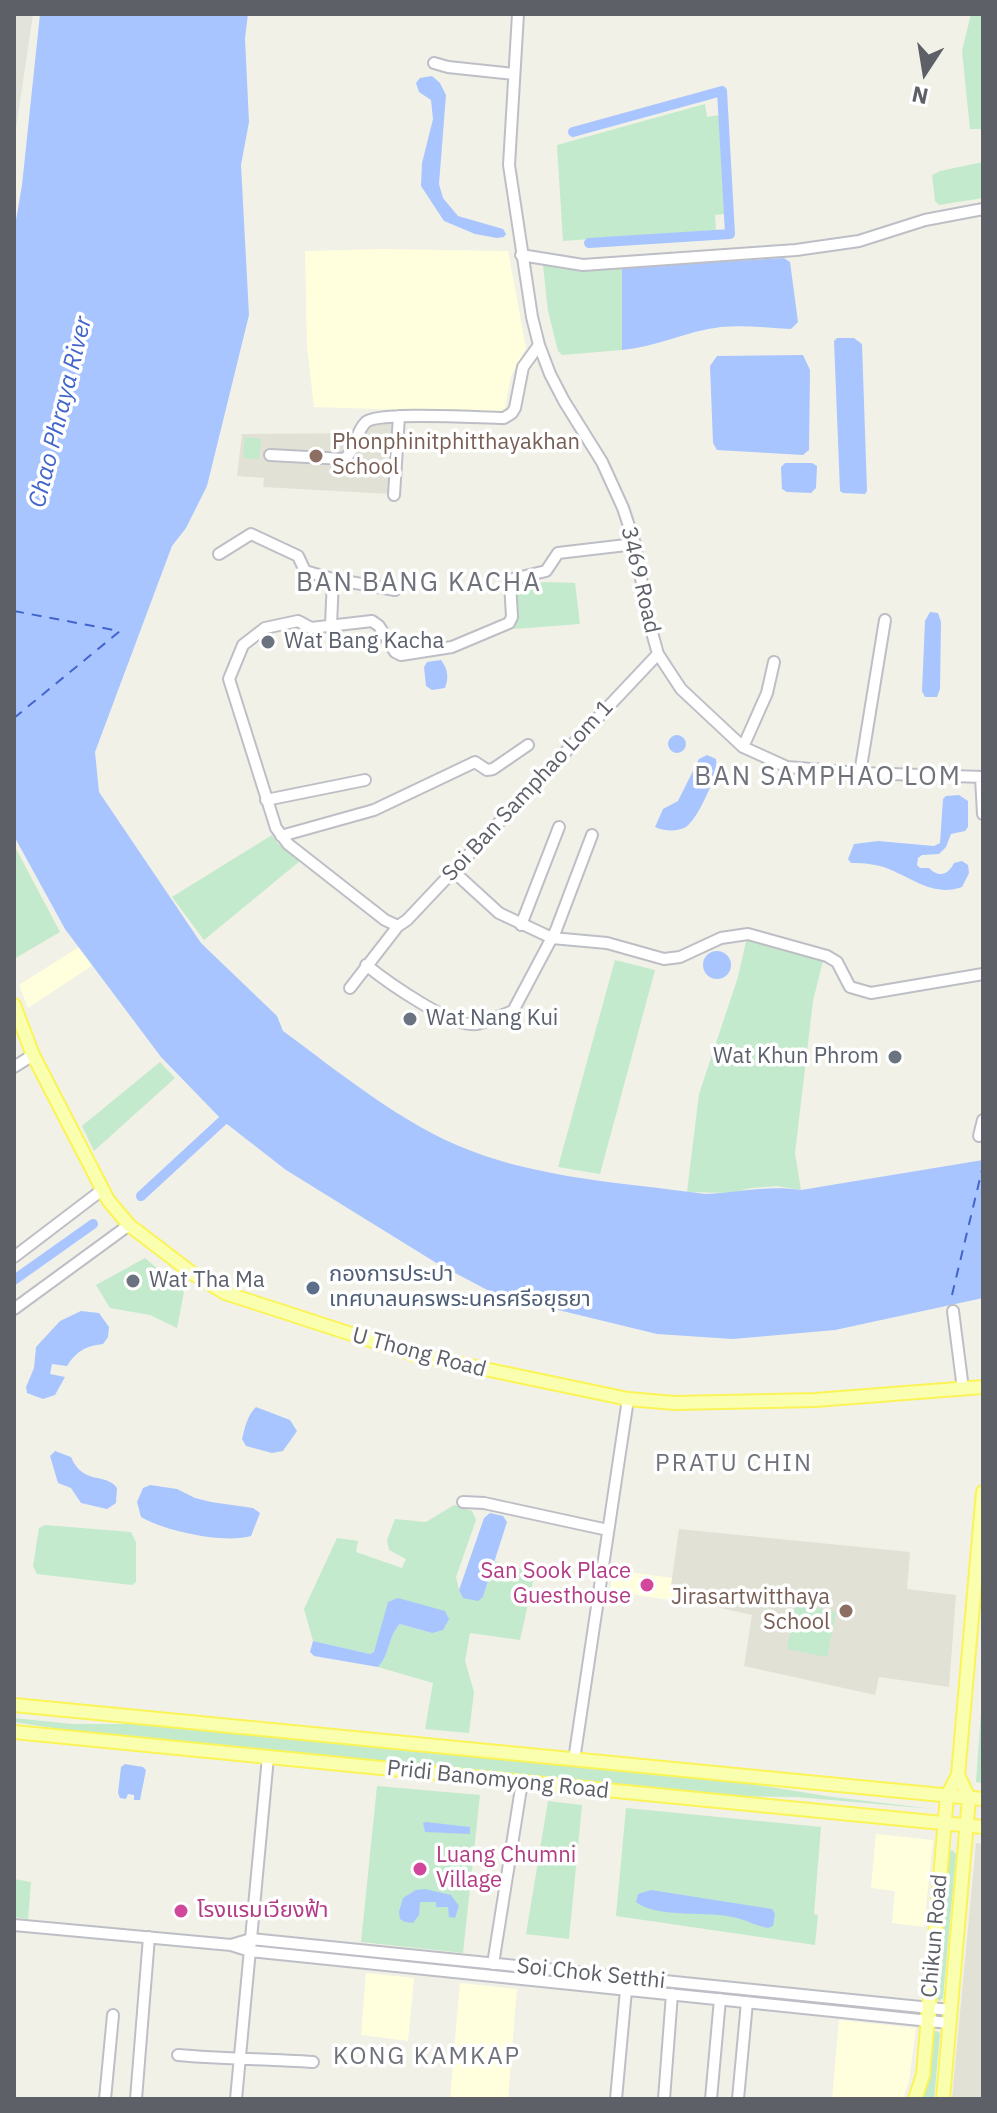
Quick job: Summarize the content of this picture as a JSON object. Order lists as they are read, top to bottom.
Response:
{
  "streets": {
    "main road": ["U Thong Road", "Pridi Banomyong Road", "Chikun Road"],
    "street": ["3469 Road", "Soi Ban Samphao Lom 1", "Soi Chok Setthi"]
  },
  "crossings": [
    ["3469 Road", "Soi Ban Samphao Lom 1"],
    ["Pridi Banomyong Road", "Chikun Road"],
    ["Chikun Road", "Soi Chok Setthi"]
  ],
  "districts": [
    "BAN BANG KACHA",
    "BAN SAMPHAO LOM",
    "PRATU CHIN",
    "KONG KAMKAP"
  ],
  "water": ["Chao Phraya River"],
  "places": [
    "Phonphinitphitthayakhan School",
    "Wat Bang Kacha",
    "Wat Nang Kui",
    "Wat Khun Phrom",
    "Wat Tha Ma",
    "กองการประปา เทศบาลนครพระนครศรีอยุธยา",
    "San Sook Place Guesthouse",
    "Jirasartwitthaya School",
    "Luang Chumni Village",
    "โรงแรมเวียงฟ้า"
  ],
  "north": "bottom"
}
